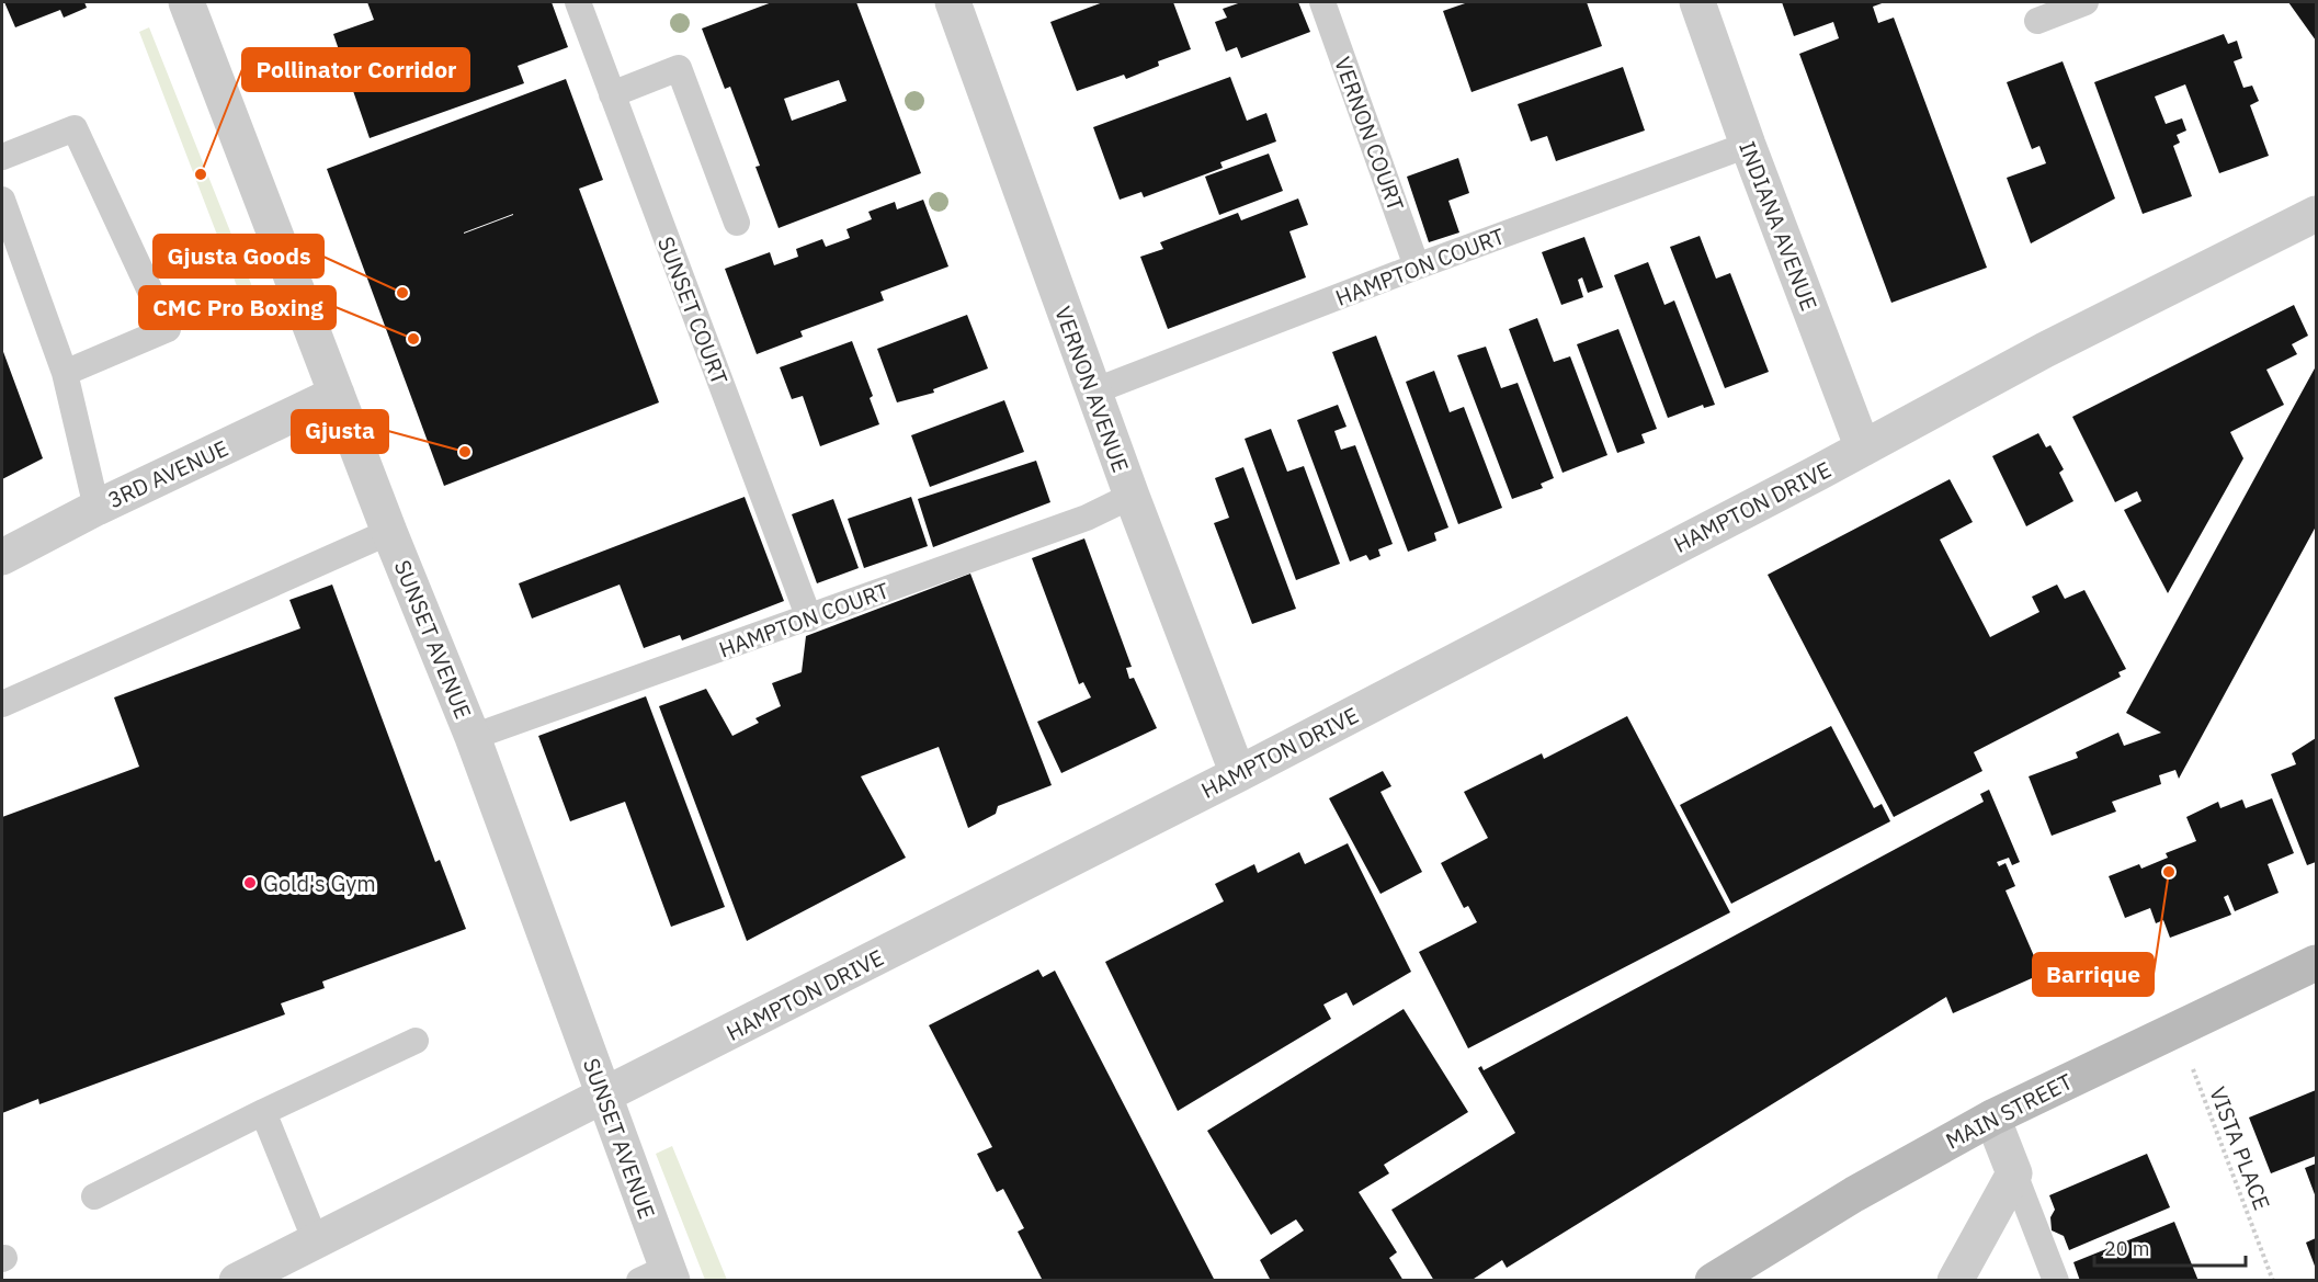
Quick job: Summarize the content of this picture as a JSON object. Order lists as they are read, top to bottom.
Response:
{
  "streets": {
    "street": [
      "INDIANA AVENUE",
      "VERNON AVENUE",
      "3RD AVENUE",
      "HAMPTON DRIVE",
      "SUNSET AVENUE",
      "MAIN STREET"
    ],
    "lane": ["VERNON COURT", "HAMPTON COURT", "SUNSET COURT"],
    "path": ["VISTA PLACE"]
  },
  "crossings": [
    ["VERNON COURT", "HAMPTON COURT"],
    ["INDIANA AVENUE", "HAMPTON COURT"],
    ["INDIANA AVENUE", "HAMPTON DRIVE"],
    ["HAMPTON COURT", "SUNSET COURT"],
    ["HAMPTON COURT", "VERNON AVENUE"],
    ["HAMPTON COURT", "SUNSET AVENUE"],
    ["VERNON AVENUE", "HAMPTON DRIVE"],
    ["3RD AVENUE", "SUNSET AVENUE"],
    ["HAMPTON DRIVE", "SUNSET AVENUE"],
    ["MAIN STREET", "VISTA PLACE"]
  ],
  "places": [
    "Pollinator Corridor",
    "Gjusta Goods",
    "CMC Pro Boxing",
    "Gjusta",
    "Barrique",
    "Gold's Gym"
  ],
  "scale_bar": "20 m"
}
